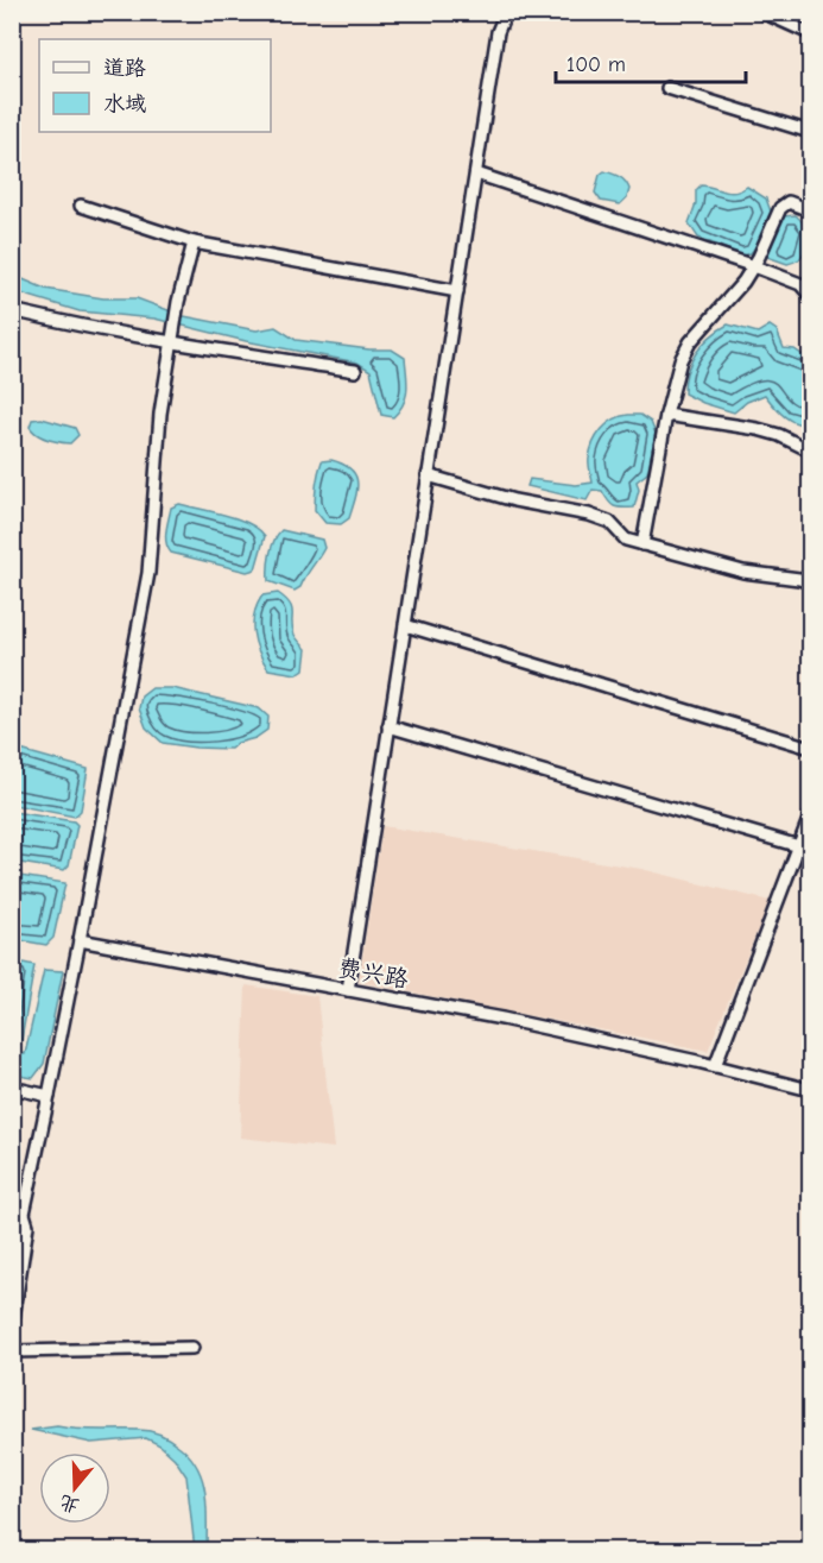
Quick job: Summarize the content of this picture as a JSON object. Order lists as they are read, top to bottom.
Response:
{
  "streets": {
    "street": ["费兴路"]
  },
  "legend": ["道路", "水域"],
  "scale_bar": "100 m",
  "north": "bottom"
}
